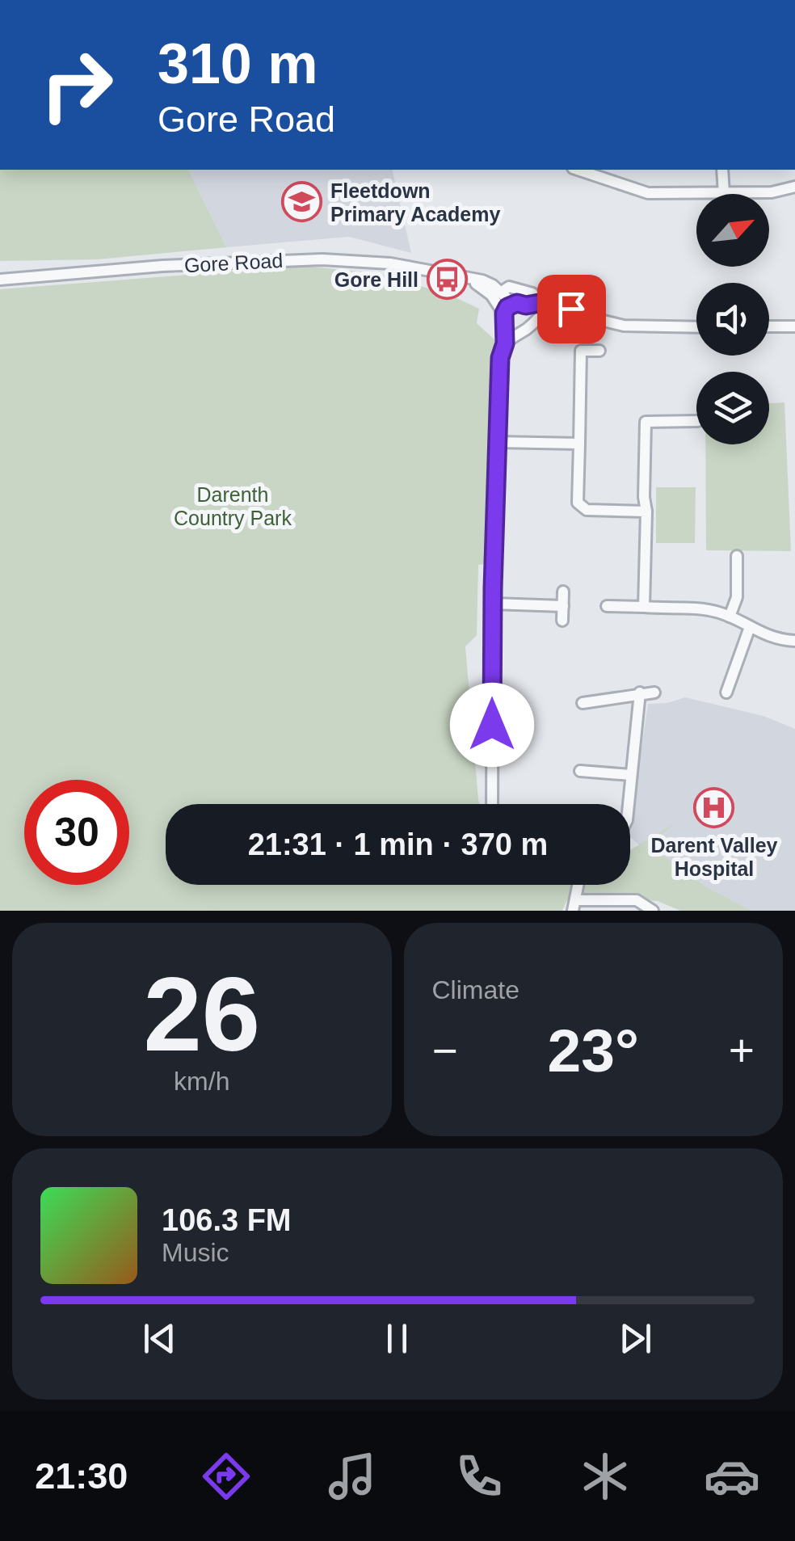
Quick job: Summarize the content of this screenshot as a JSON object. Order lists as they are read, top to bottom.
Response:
{
  "streets": {
    "street": ["Gore Road"]
  },
  "parks": ["Darenth Country Park"],
  "places": {
    "school or university": ["Fleetdown Primary Academy"],
    "bus stop": ["Gore Hill"],
    "hospital": ["Darent Valley Hospital"]
  },
  "north": "top right",
  "page": {
    "turn": ["310 m", "Gore Road"],
    "limit": "30",
    "trip": "21:31 · 1 min · 370 m",
    "tile": [
      ["26", "km/h"],
      "Climate"
    ],
    "heat": ["−", "23°", "+"],
    "song": ["106.3 FM", "Music"],
    "tabs": "21:30"
  }
}
